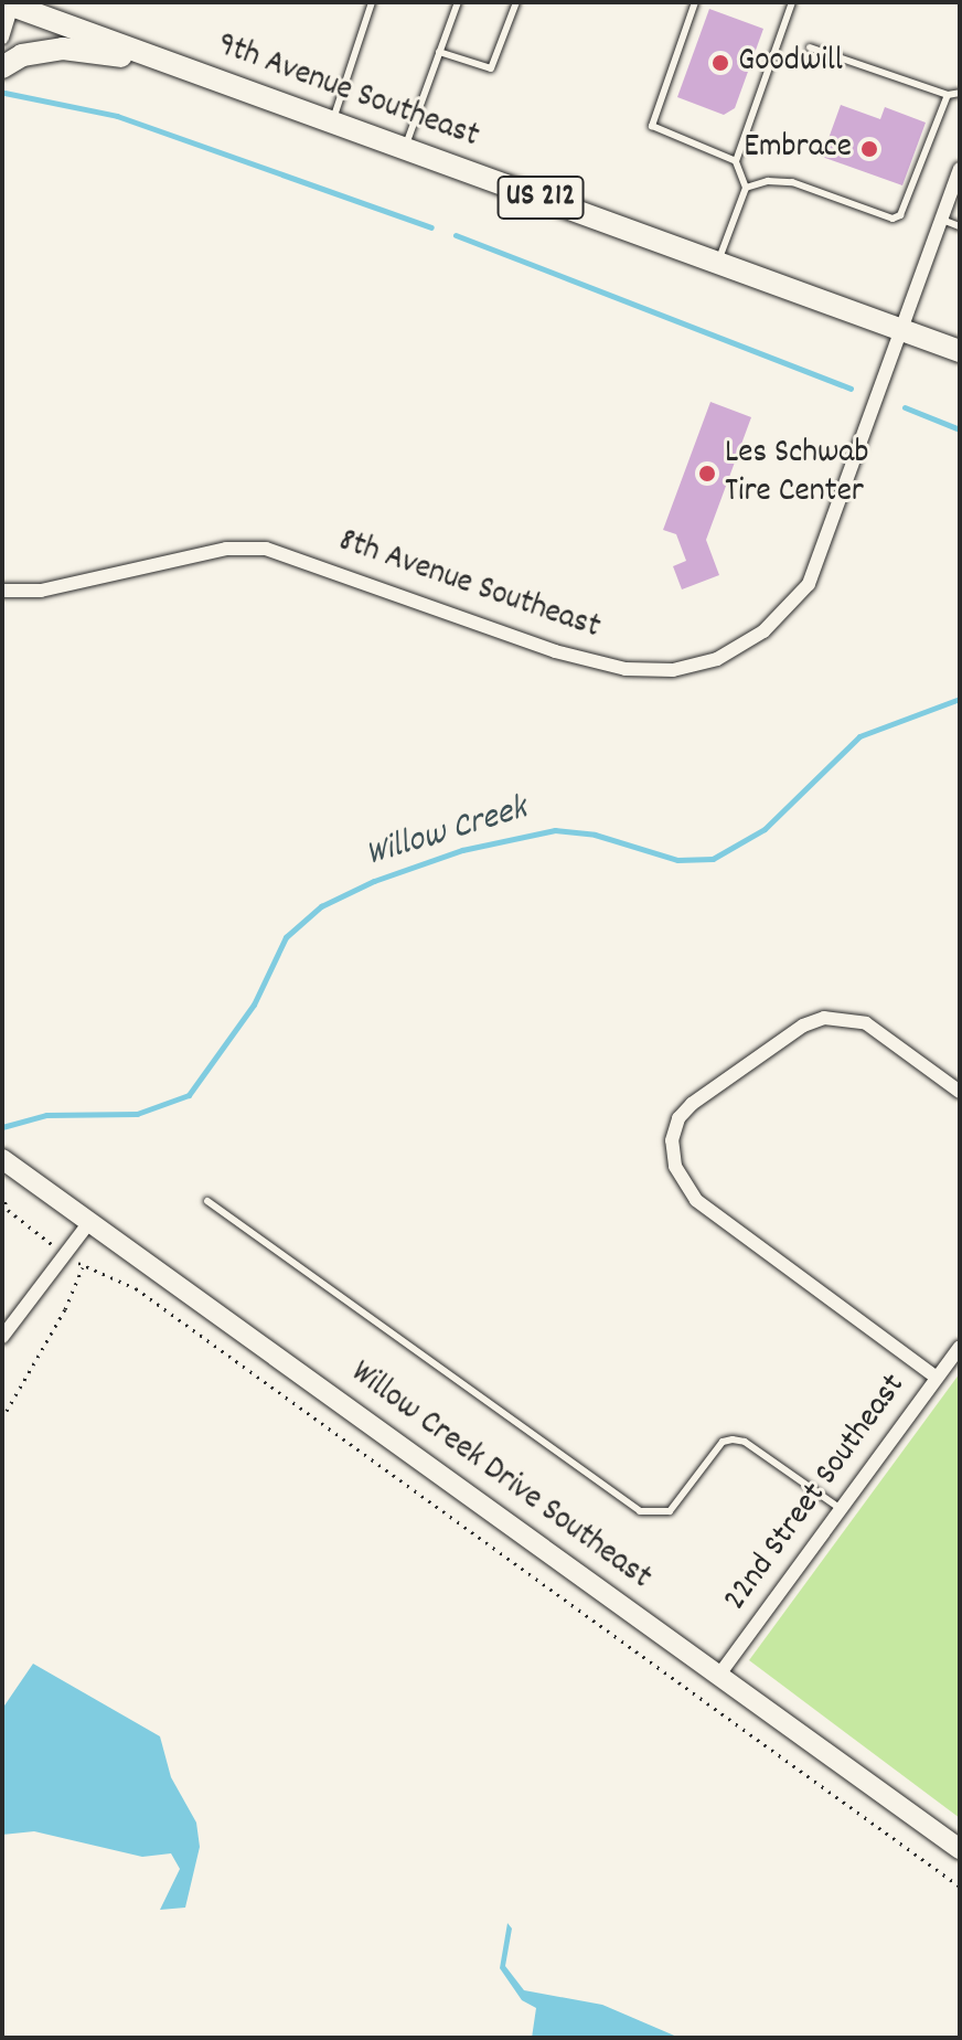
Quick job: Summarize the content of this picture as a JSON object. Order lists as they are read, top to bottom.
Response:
{
  "streets": {
    "main road": ["9th Avenue Southeast", "US 212", "Willow Creek Drive Southeast"],
    "street": ["8th Avenue Southeast", "22nd Street Southeast"]
  },
  "crossings": [
    ["9th Avenue Southeast", "8th Avenue Southeast"],
    ["Willow Creek Drive Southeast", "22nd Street Southeast"]
  ],
  "water": ["Willow Creek"],
  "places": ["Goodwill", "Embrace", "Les Schwab Tire Center"]
}
